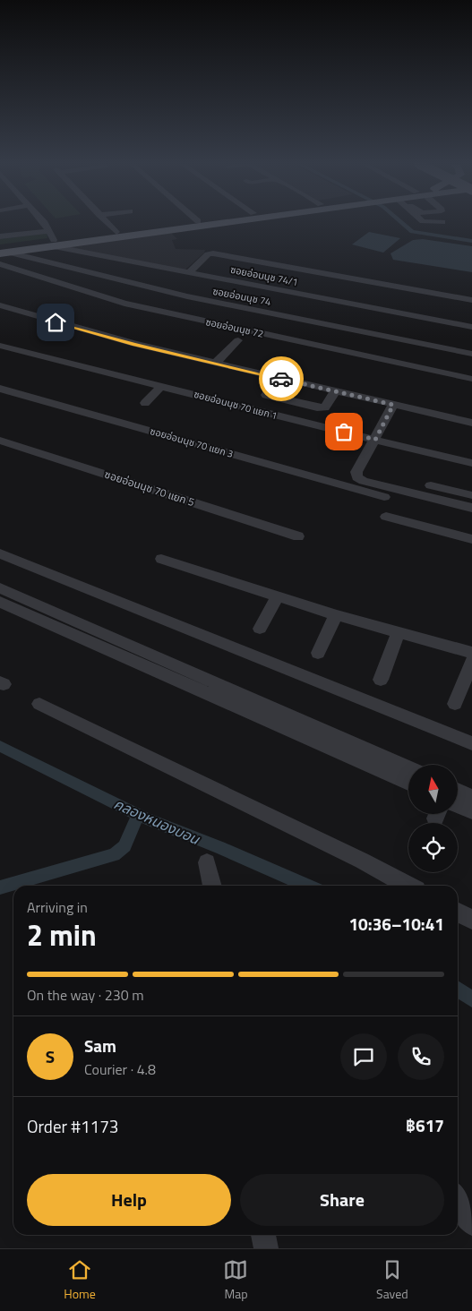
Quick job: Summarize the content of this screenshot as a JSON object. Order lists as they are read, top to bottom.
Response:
{
  "streets": {
    "street": [
      "ซอยอ่อนนุช 74/1",
      "ซอยอ่อนนุช 74",
      "ซอยอ่อนนุช 72",
      "ซอยอ่อนนุช 70 แยก 1",
      "ซอยอ่อนนุช 70 แยก 3",
      "ซอยอ่อนนุช 70 แยก 5"
    ]
  },
  "crossings": [
    ["ซอยอ่อนนุช 74", "ซอยอ่อนนุช 72"]
  ],
  "water": ["คลองหนองบอน"],
  "north": "top",
  "page": {
    "heading": ["2 min", "Arriving in", "10:36–10:41"],
    "panel": [
      "Sam",
      "Courier · 4.8",
      "Order #1173",
      "฿617"
    ],
    "bar": "On the way · 230 m",
    "round": "S",
    "buttons": ["Help", "Share"],
    "tabs": ["Home", "Map", "Saved"]
  }
}
